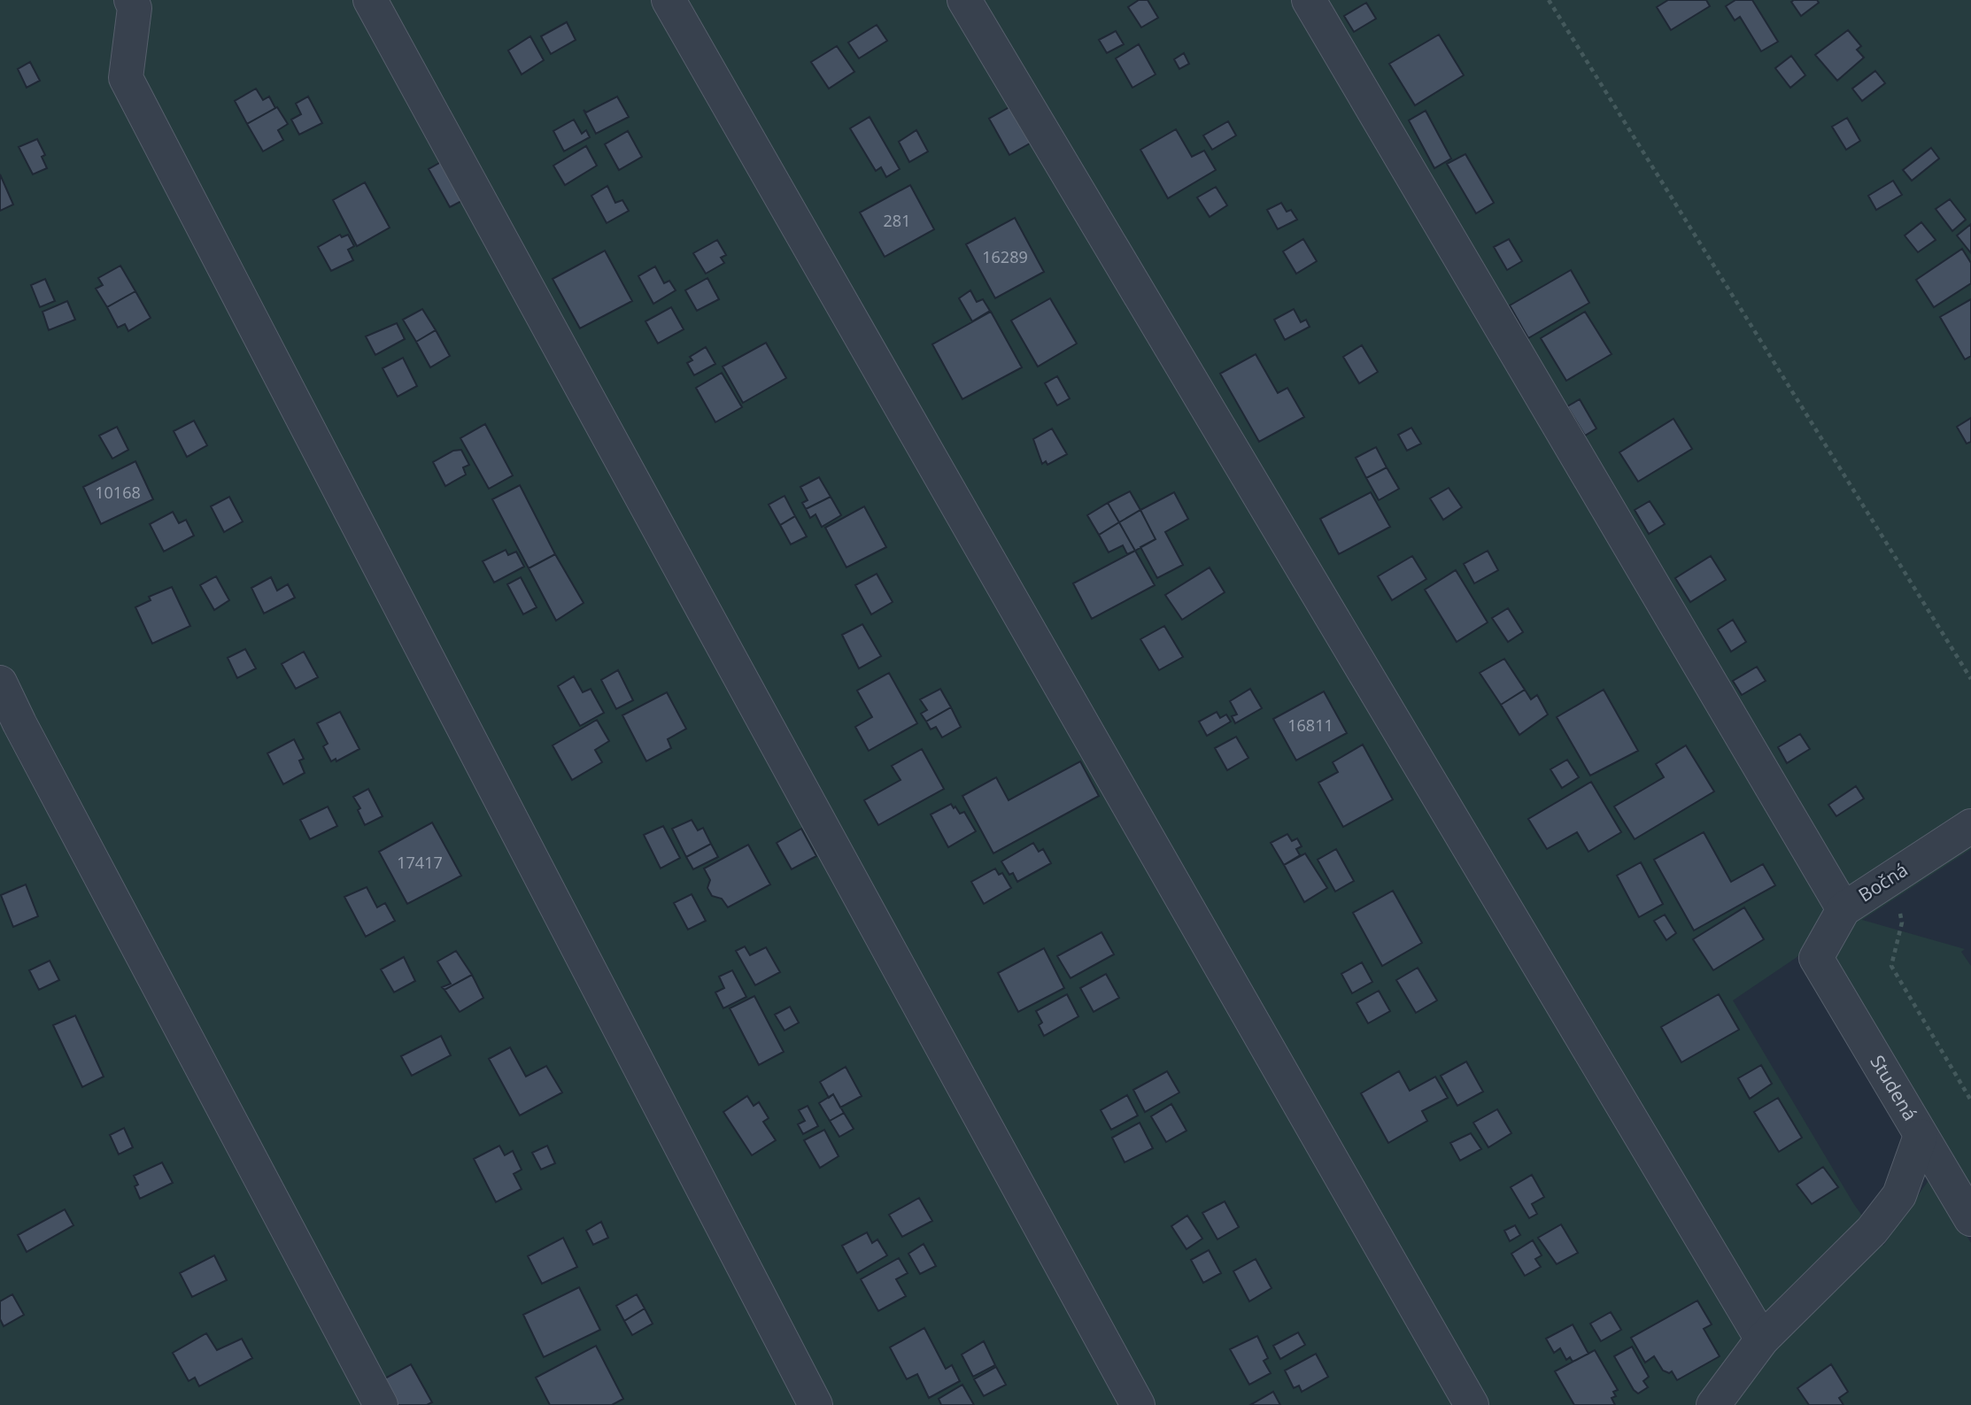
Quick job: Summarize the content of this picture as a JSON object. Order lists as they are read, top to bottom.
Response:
{
  "streets": {
    "street": ["Bočná", "Studená"]
  },
  "crossings": [
    ["Bočná", "Studená"]
  ],
  "house_numbers": [
    "281",
    "16289",
    "10168",
    "16811",
    "17417"
  ]
}
